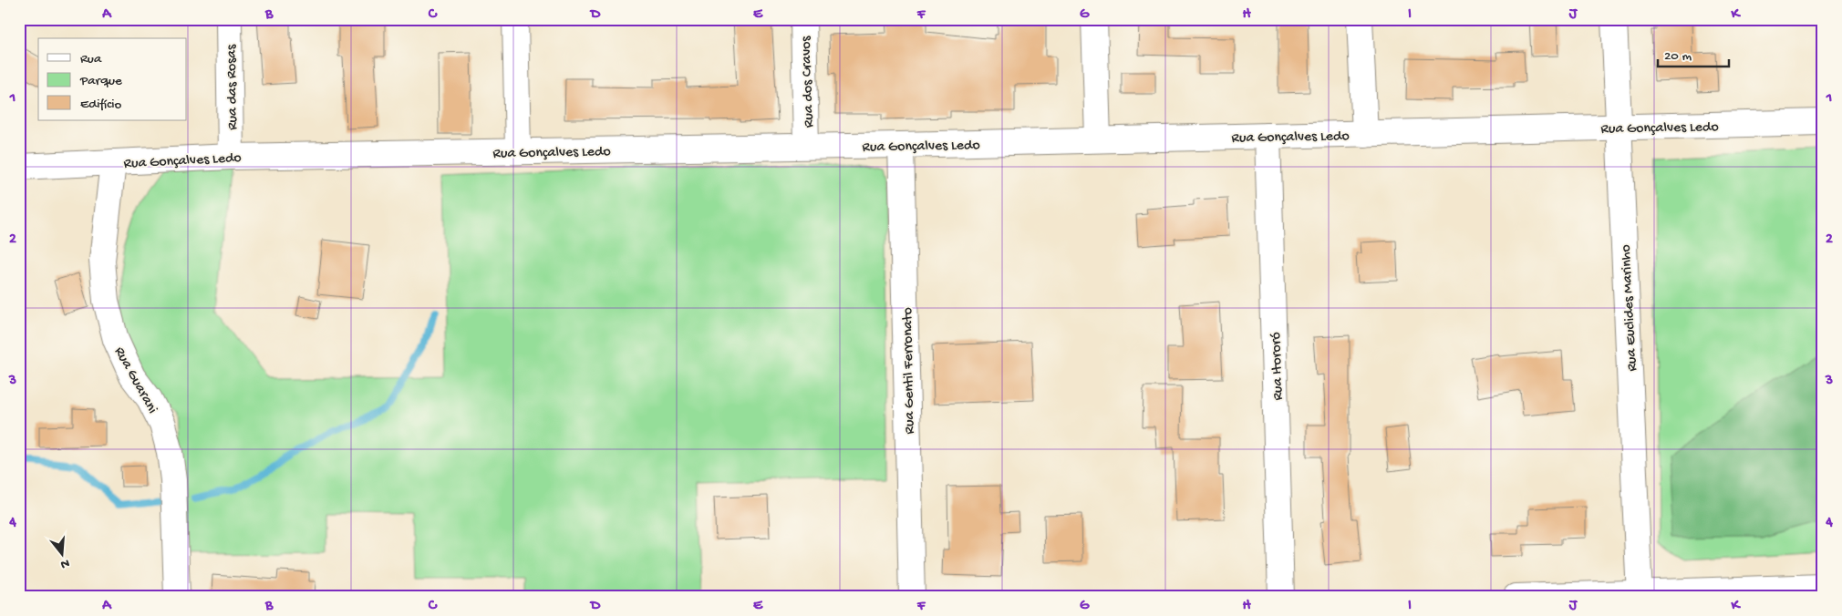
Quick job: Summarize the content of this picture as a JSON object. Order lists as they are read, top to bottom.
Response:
{
  "streets": {
    "street": [
      "Rua dos Cravos",
      "Rua das Rosas",
      "Rua Gonçalves Ledo",
      "Rua Euclides Marinho",
      "Rua Itororó",
      "Rua Gentil Ferronato",
      "Rua Guarani"
    ]
  },
  "crossings": [
    ["Rua dos Cravos", "Rua Gonçalves Ledo"],
    ["Rua das Rosas", "Rua Gonçalves Ledo"],
    ["Rua Gonçalves Ledo", "Rua Euclides Marinho"],
    ["Rua Gonçalves Ledo", "Rua Itororó"],
    ["Rua Gonçalves Ledo", "Rua Gentil Ferronato"],
    ["Rua Gonçalves Ledo", "Rua Guarani"]
  ],
  "legend": ["Rua", "Parque", "Edifício"],
  "scale_bar": "20 m",
  "north": "bottom",
  "grid": {
    "columns": [
      "A",
      "B",
      "C",
      "D",
      "E",
      "F",
      "G",
      "H",
      "I",
      "J",
      "K"
    ],
    "rows": [
      "1",
      "2",
      "3",
      "4"
    ]
  }
}
